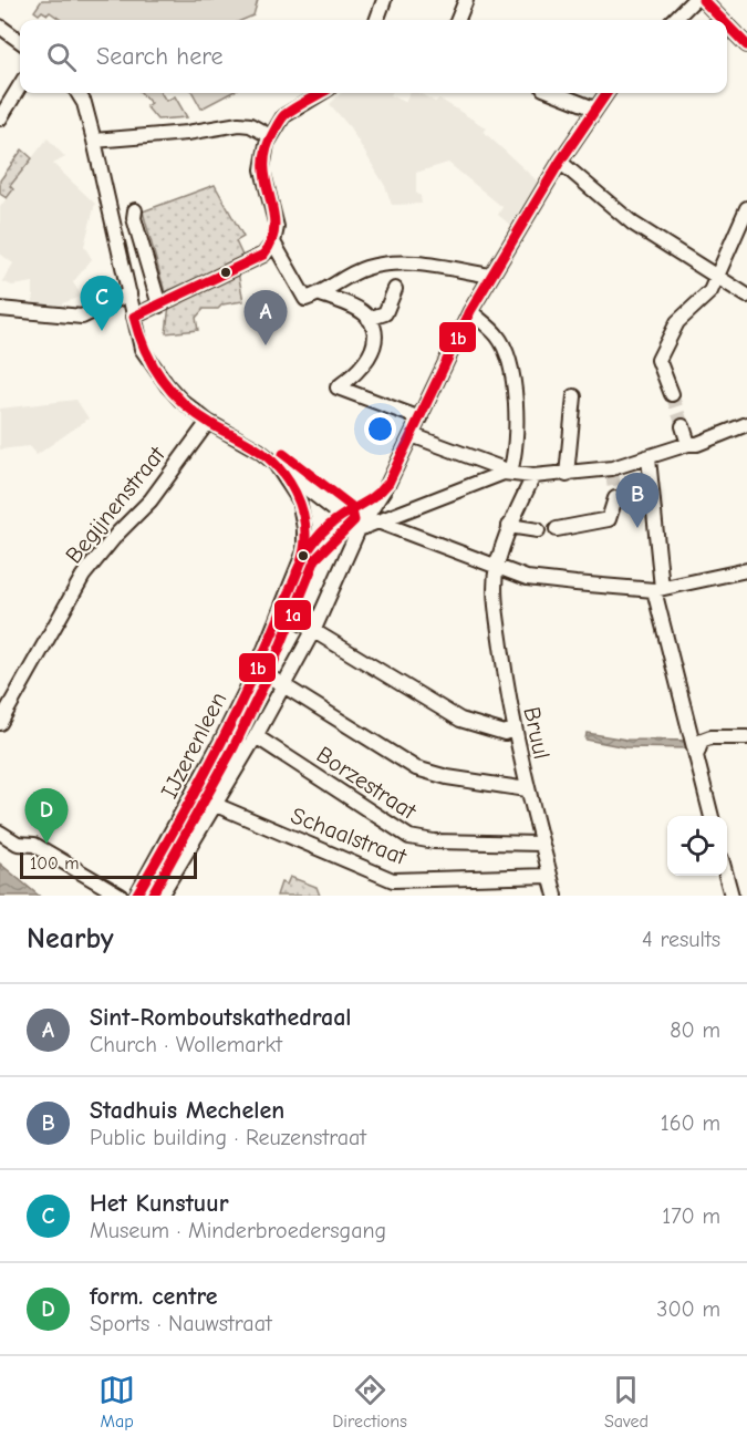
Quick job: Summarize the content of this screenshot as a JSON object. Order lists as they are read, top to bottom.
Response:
{
  "streets": {
    "street": [
      "Begijnenstraat",
      "Bruul",
      "IJzerenleen",
      "Borzestraat",
      "Schaalstraat"
    ]
  },
  "crossings": [
    ["Bruul", "Borzestraat"],
    ["Bruul", "Schaalstraat"],
    ["IJzerenleen", "Borzestraat"],
    ["IJzerenleen", "Schaalstraat"]
  ],
  "lines": ["transit line 1b", "transit line 1a"],
  "scale_bar": "100 m",
  "page": {
    "search": "Search here",
    "pins": [
      "C",
      "A",
      "B",
      "D"
    ],
    "scale": "100 m",
    "heading": ["Nearby", "4 results"],
    "list": [
      {
        "mark": "A",
        "name": "Sint-Romboutskathedraal",
        "note": "Church · Wollemarkt",
        "value": "80 m"
      },
      {
        "mark": "B",
        "name": "Stadhuis Mechelen",
        "note": "Public building · Reuzenstraat",
        "value": "160 m"
      },
      {
        "mark": "C",
        "name": "Het Kunstuur",
        "note": "Museum · Minderbroedersgang",
        "value": "170 m"
      },
      {
        "mark": "D",
        "name": "form. centre",
        "note": "Sports · Nauwstraat",
        "value": "300 m"
      }
    ],
    "nav": ["Map", "Directions", "Saved"]
  }
}
